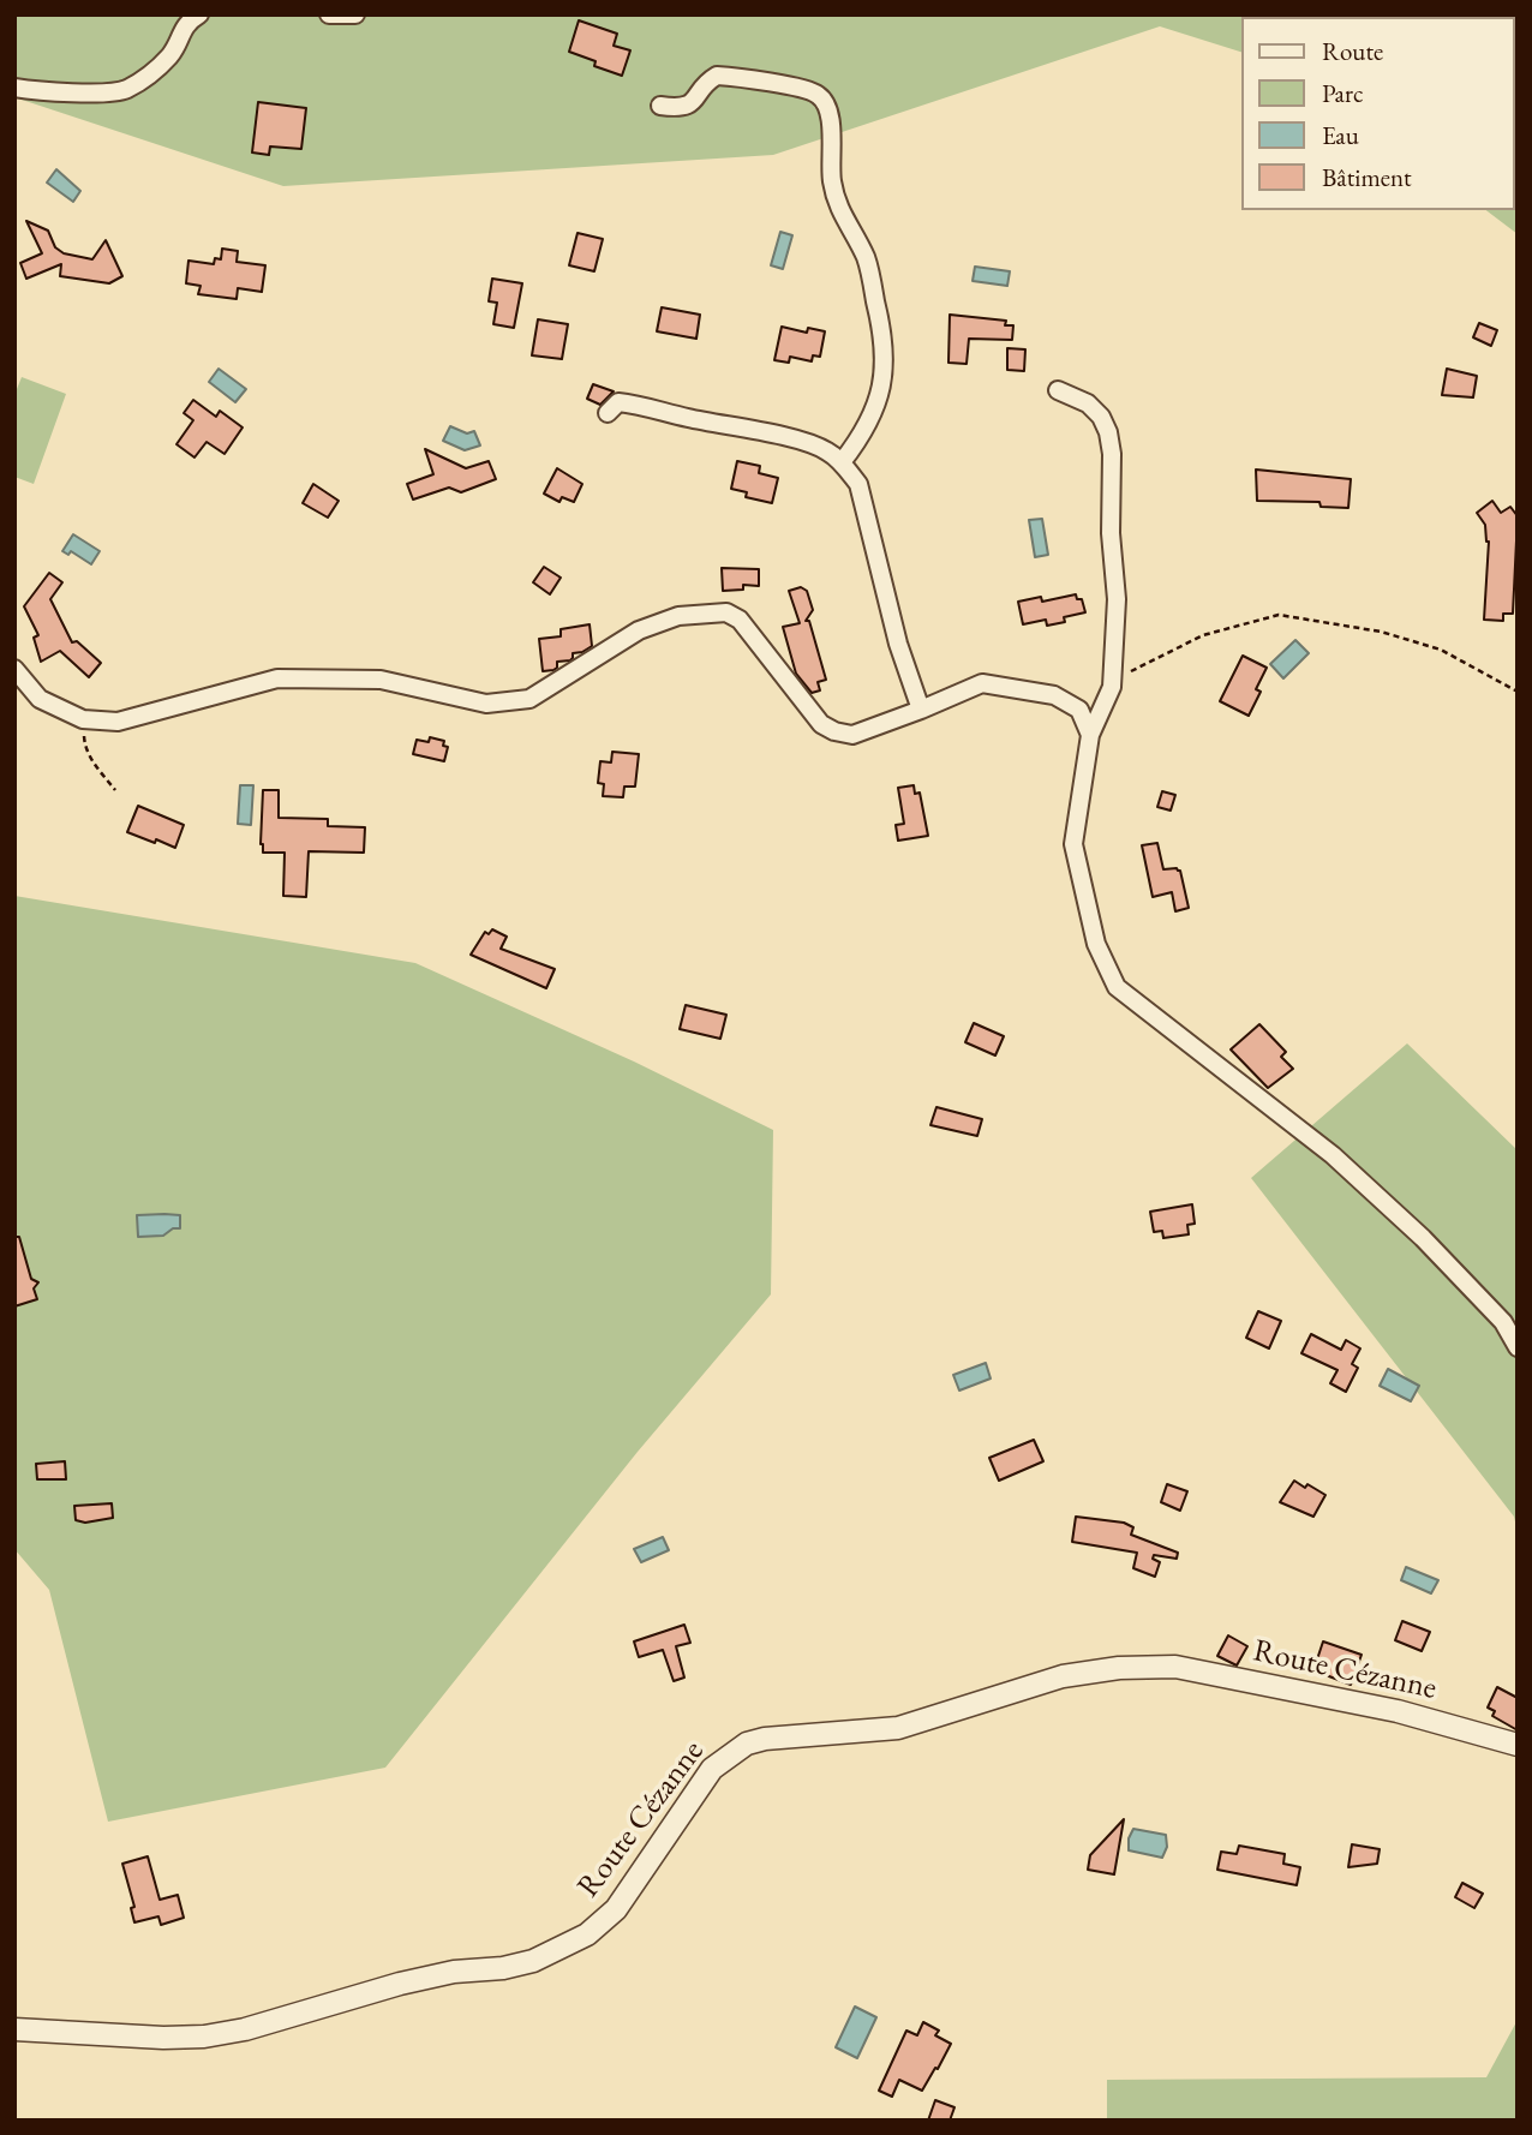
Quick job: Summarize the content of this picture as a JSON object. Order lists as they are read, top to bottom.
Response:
{
  "streets": {
    "street": ["Route Cézanne"]
  },
  "legend": [
    "Route",
    "Parc",
    "Eau",
    "Bâtiment"
  ]
}
